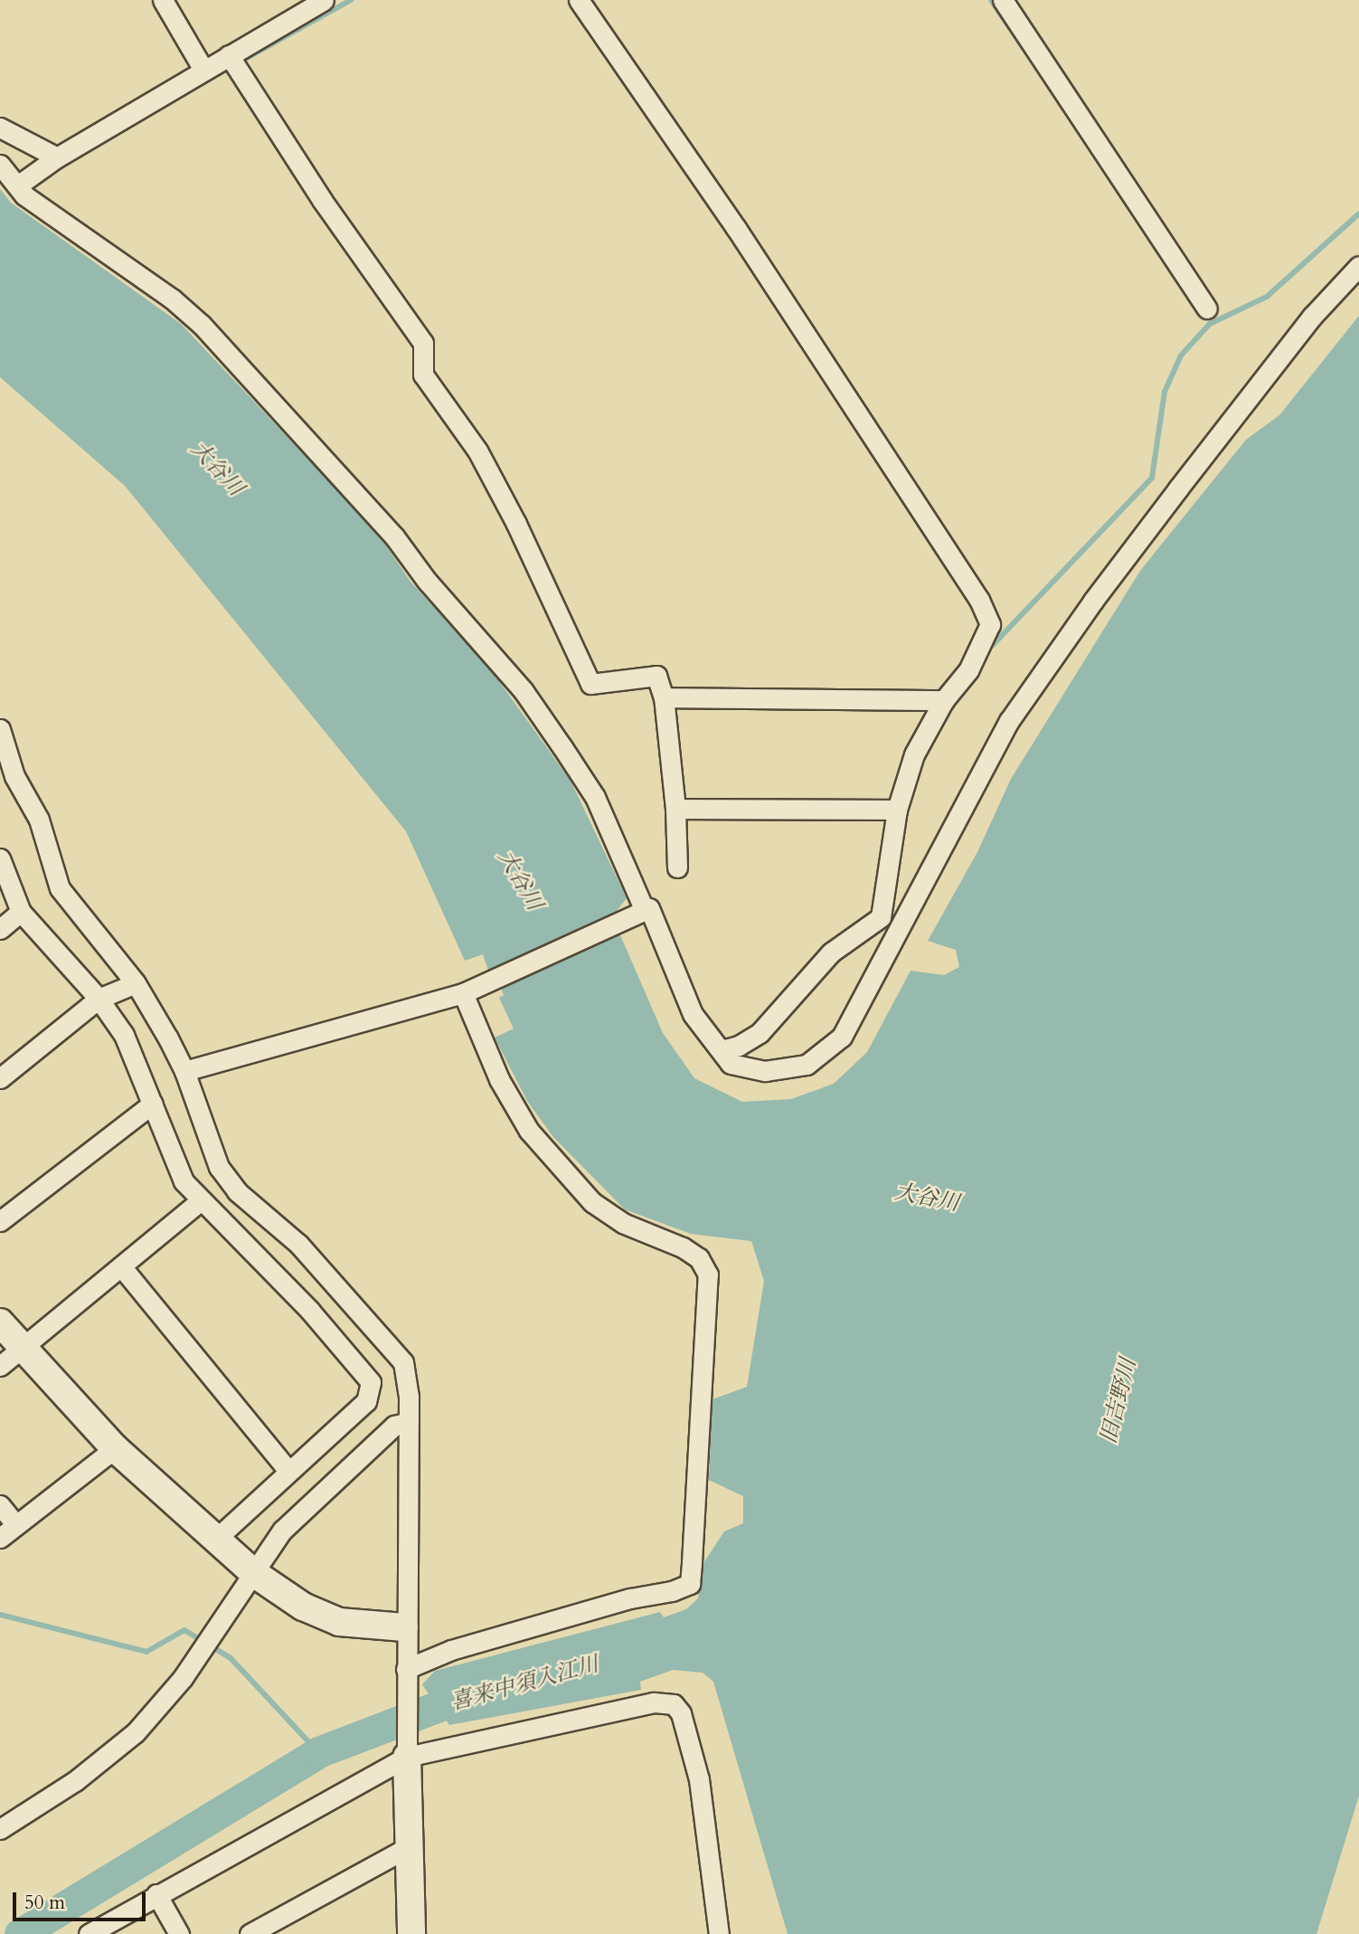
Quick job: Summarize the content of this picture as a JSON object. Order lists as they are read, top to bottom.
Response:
{
  "water": ["大谷川", "旧吉野川", "喜来中須入江川"],
  "scale_bar": "50 m"
}
